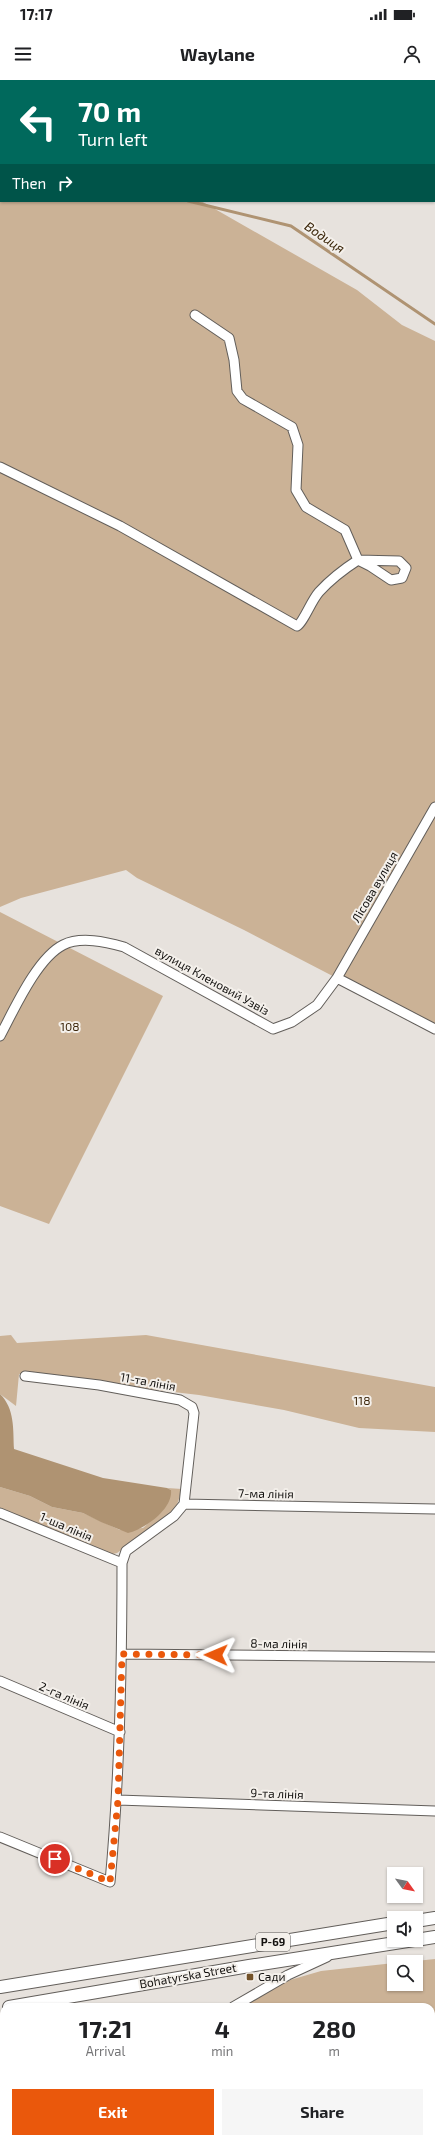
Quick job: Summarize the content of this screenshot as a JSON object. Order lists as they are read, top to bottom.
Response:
{
  "streets": {
    "main road": ["Р-69", "Bohatyrska Street"],
    "street": [
      "Лісова вулиця",
      "вулиця Кленовий Узвіз",
      "11-та лінія",
      "7-ма лінія",
      "1-ша лінія",
      "8-ма лінія",
      "2-га лінія",
      "9-та лінія"
    ]
  },
  "crossings": [
    ["Лісова вулиця", "вулиця Кленовий Узвіз"],
    ["11-та лінія", "7-ма лінія"]
  ],
  "water": ["Водиця"],
  "parks": ["108", "118"],
  "places": {
    "transit": ["Сади"]
  },
  "north": "bottom right",
  "page": {
    "status": "17:17",
    "header": "Waylane",
    "turn": ["70 m", "Turn left"],
    "then": "Then",
    "eta": [
      "17:21",
      "Arrival",
      "4",
      "min",
      "280",
      "m"
    ],
    "buttons": ["Exit", "Share"]
  }
}
